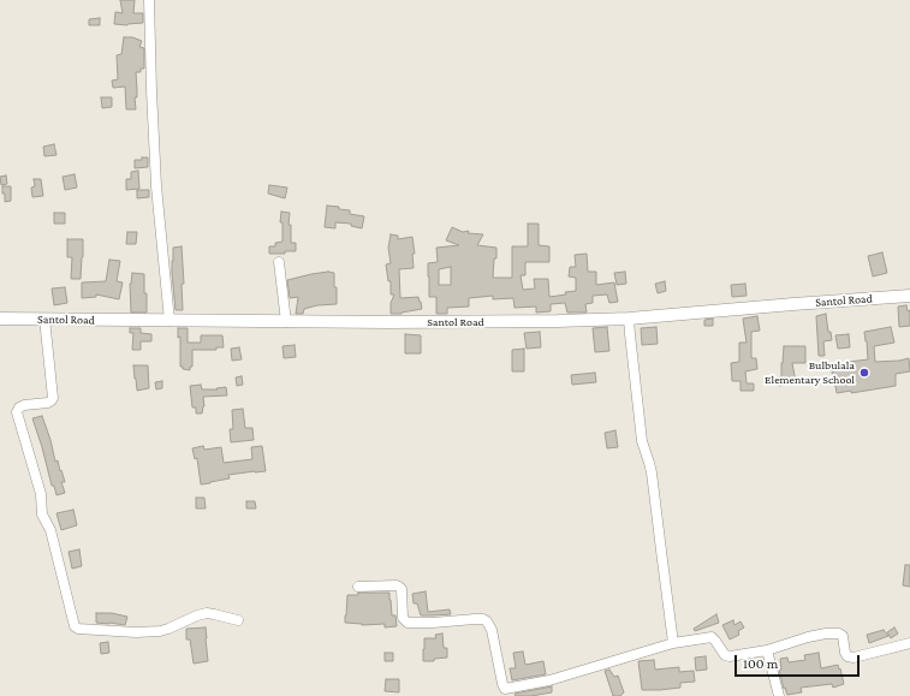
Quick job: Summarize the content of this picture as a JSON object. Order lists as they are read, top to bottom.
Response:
{
  "streets": {
    "main road": ["Santol Road"]
  },
  "places": ["Bulbulala Elementary School"],
  "scale_bar": "100 m"
}
